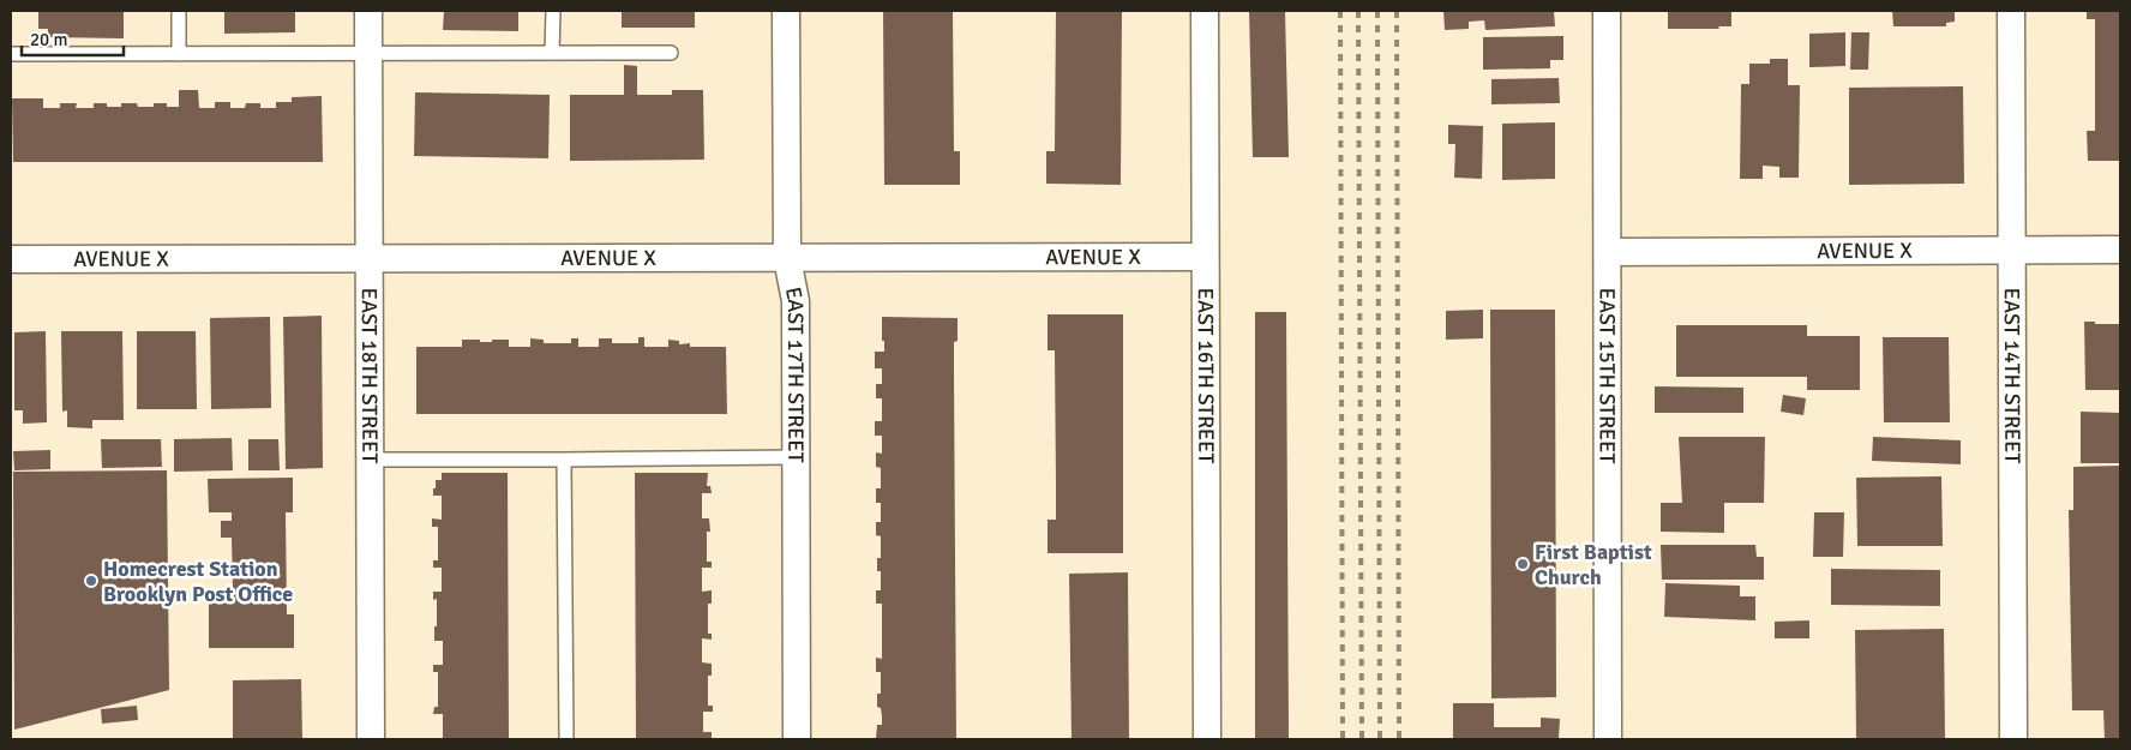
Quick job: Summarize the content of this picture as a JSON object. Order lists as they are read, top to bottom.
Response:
{
  "streets": {
    "street": [
      "AVENUE X",
      "EAST 18TH STREET",
      "EAST 17TH STREET",
      "EAST 16TH STREET",
      "EAST 15TH STREET",
      "EAST 14TH STREET"
    ]
  },
  "crossings": [
    ["AVENUE X", "EAST 18TH STREET"],
    ["AVENUE X", "EAST 17TH STREET"],
    ["AVENUE X", "EAST 16TH STREET"],
    ["AVENUE X", "EAST 15TH STREET"],
    ["AVENUE X", "EAST 14TH STREET"]
  ],
  "places": ["First Baptist Church", "Homecrest Station Brooklyn Post Office"],
  "scale_bar": "20 m"
}
